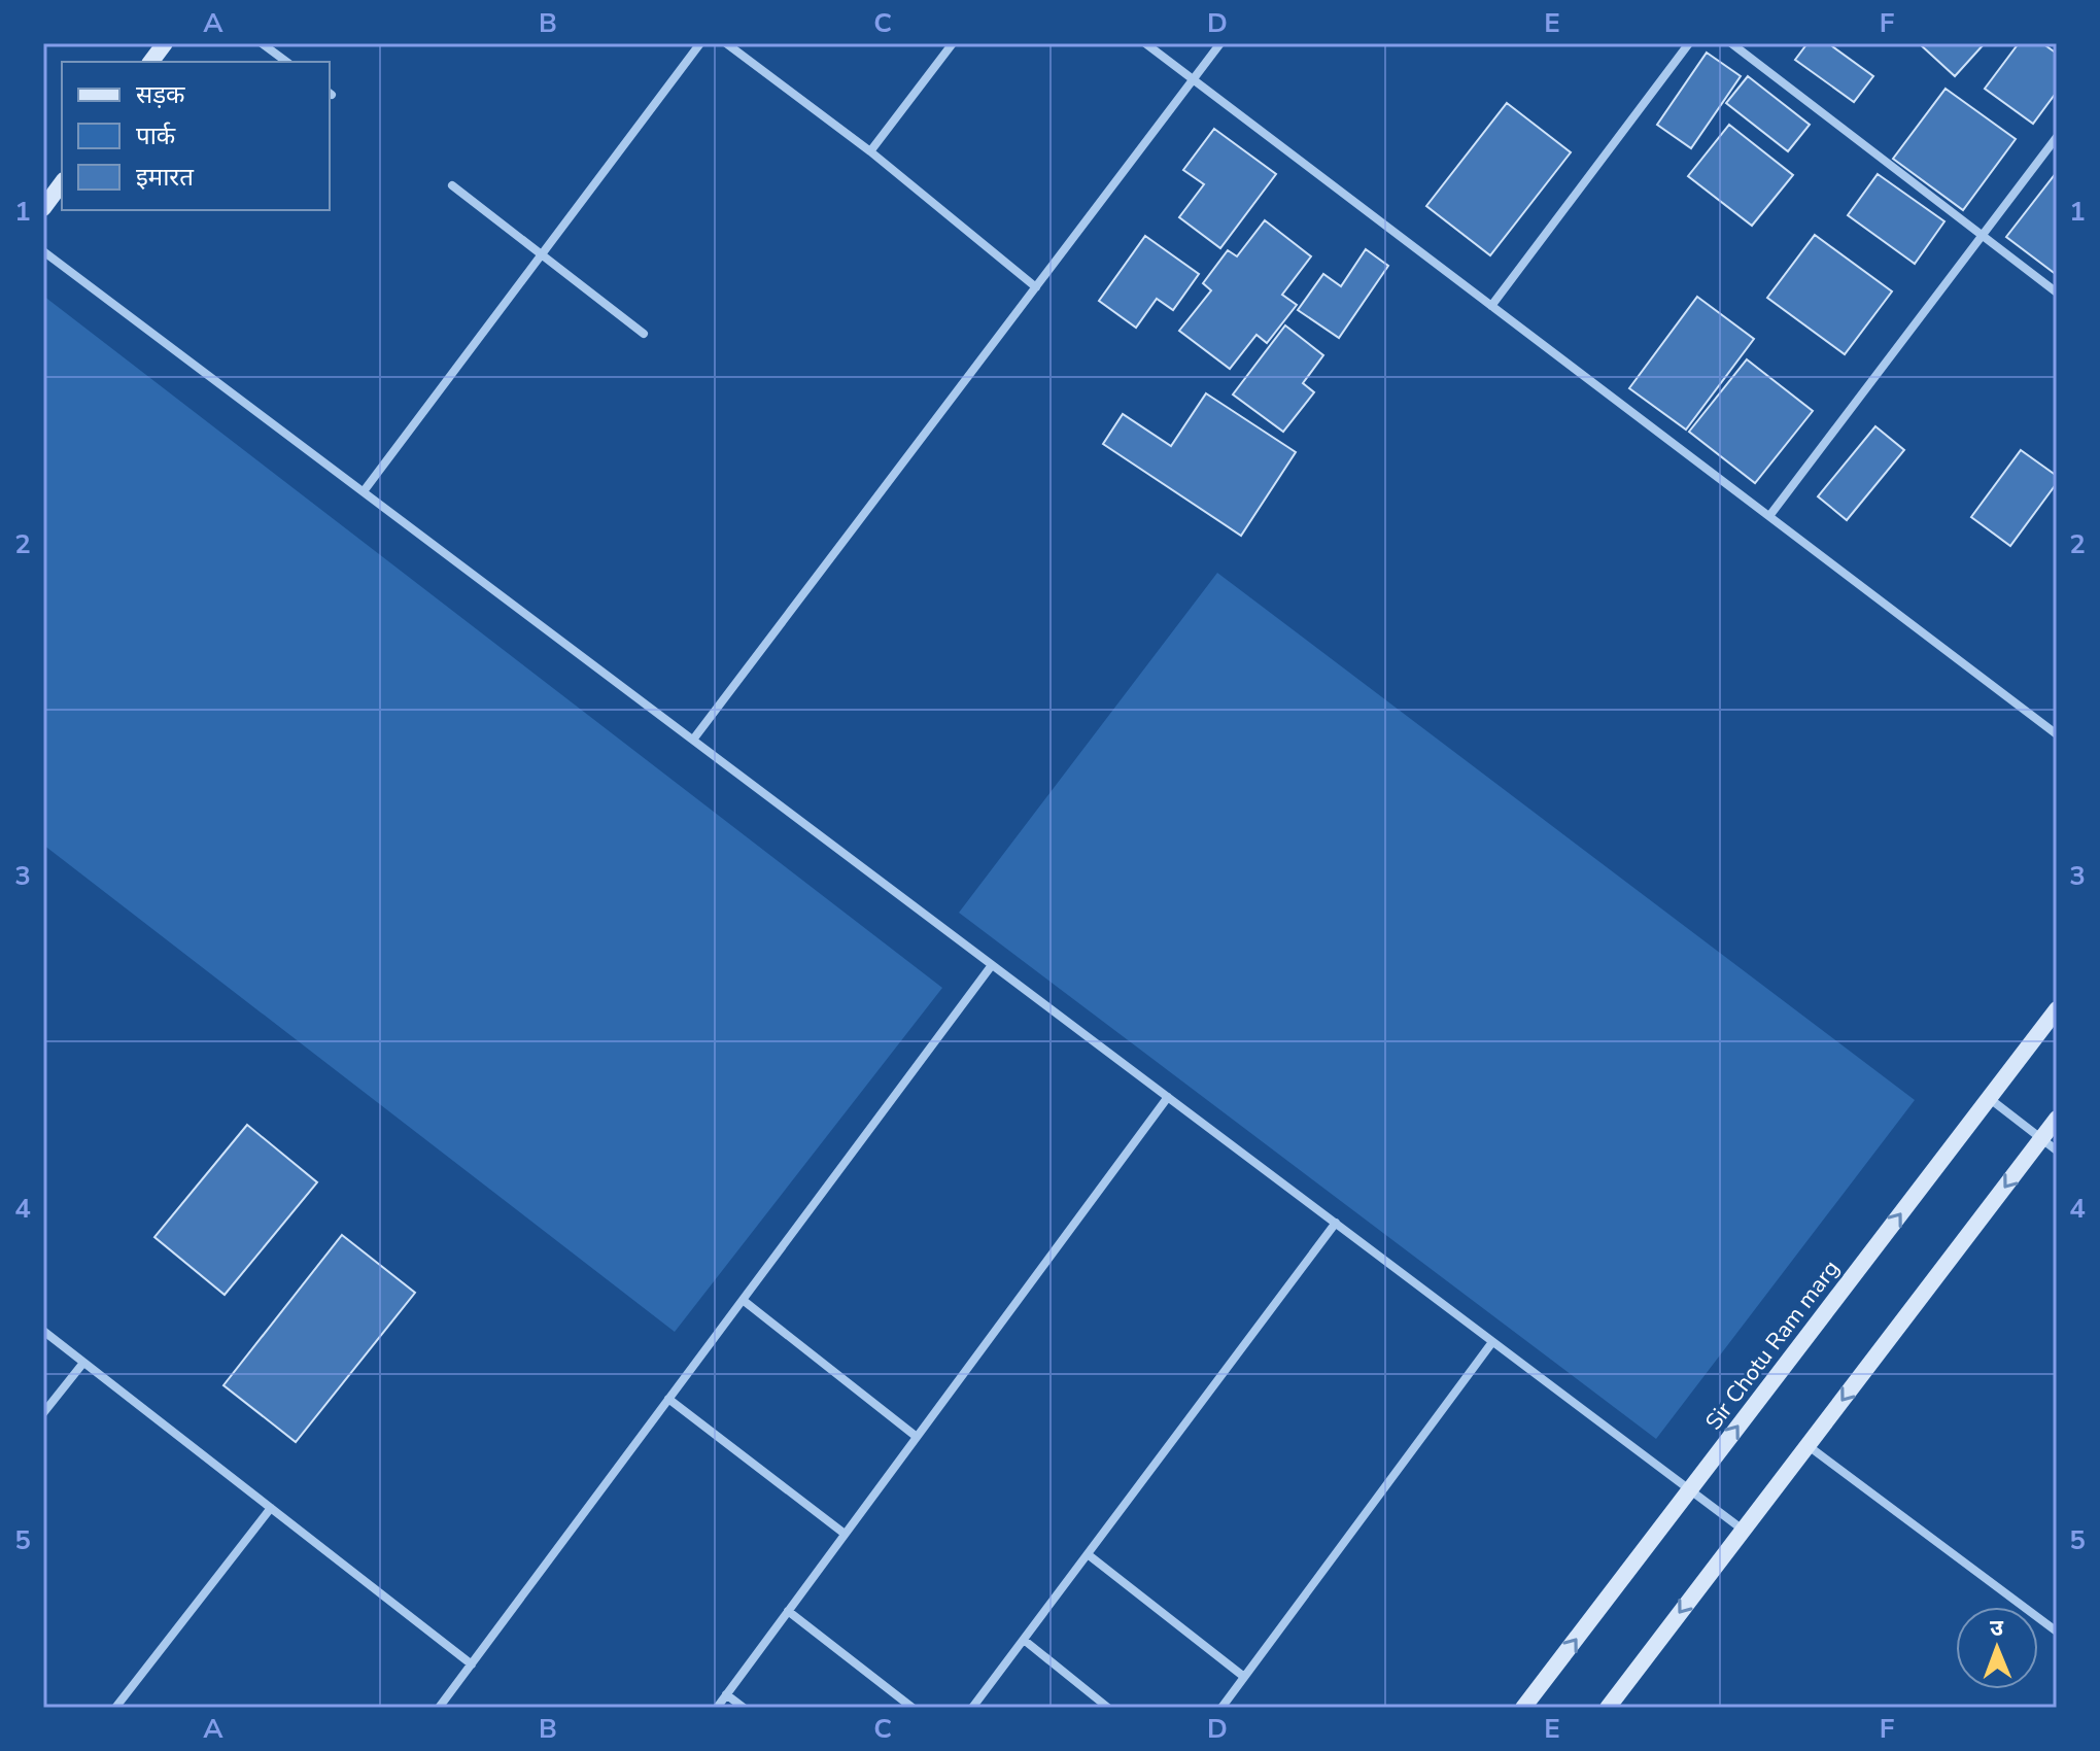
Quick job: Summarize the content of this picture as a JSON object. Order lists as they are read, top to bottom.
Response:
{
  "streets": {
    "street": ["Sir Chotu Ram marg"]
  },
  "legend": ["सड़क", "पार्क", "इमारत"],
  "north": "top",
  "grid": {
    "columns": [
      "A",
      "B",
      "C",
      "D",
      "E",
      "F"
    ],
    "rows": [
      "1",
      "2",
      "3",
      "4",
      "5"
    ]
  }
}
